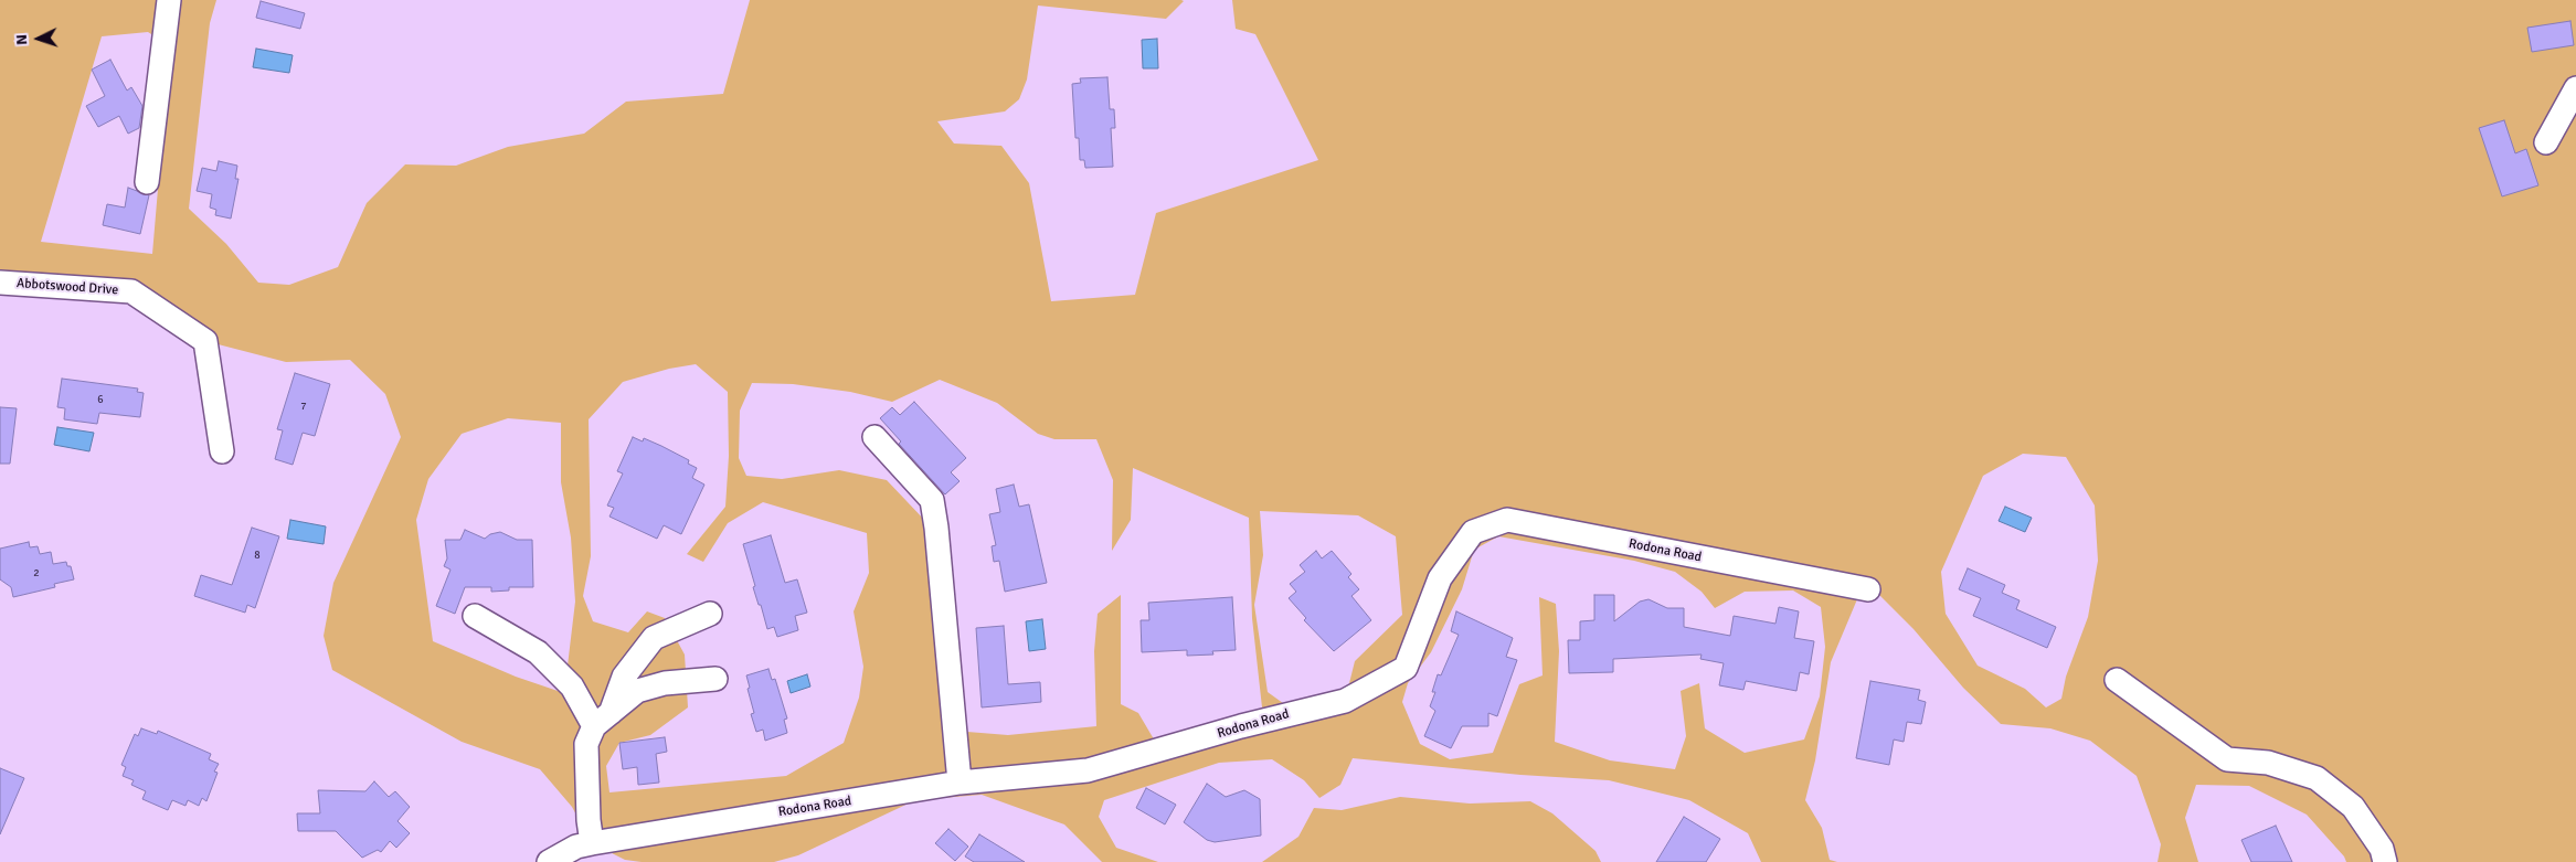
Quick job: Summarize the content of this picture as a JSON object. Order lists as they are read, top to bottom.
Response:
{
  "streets": {
    "street": ["Abbotswood Drive", "Rodona Road"]
  },
  "house_numbers": [
    "6",
    "7",
    "8",
    "2"
  ],
  "north": "left"
}
